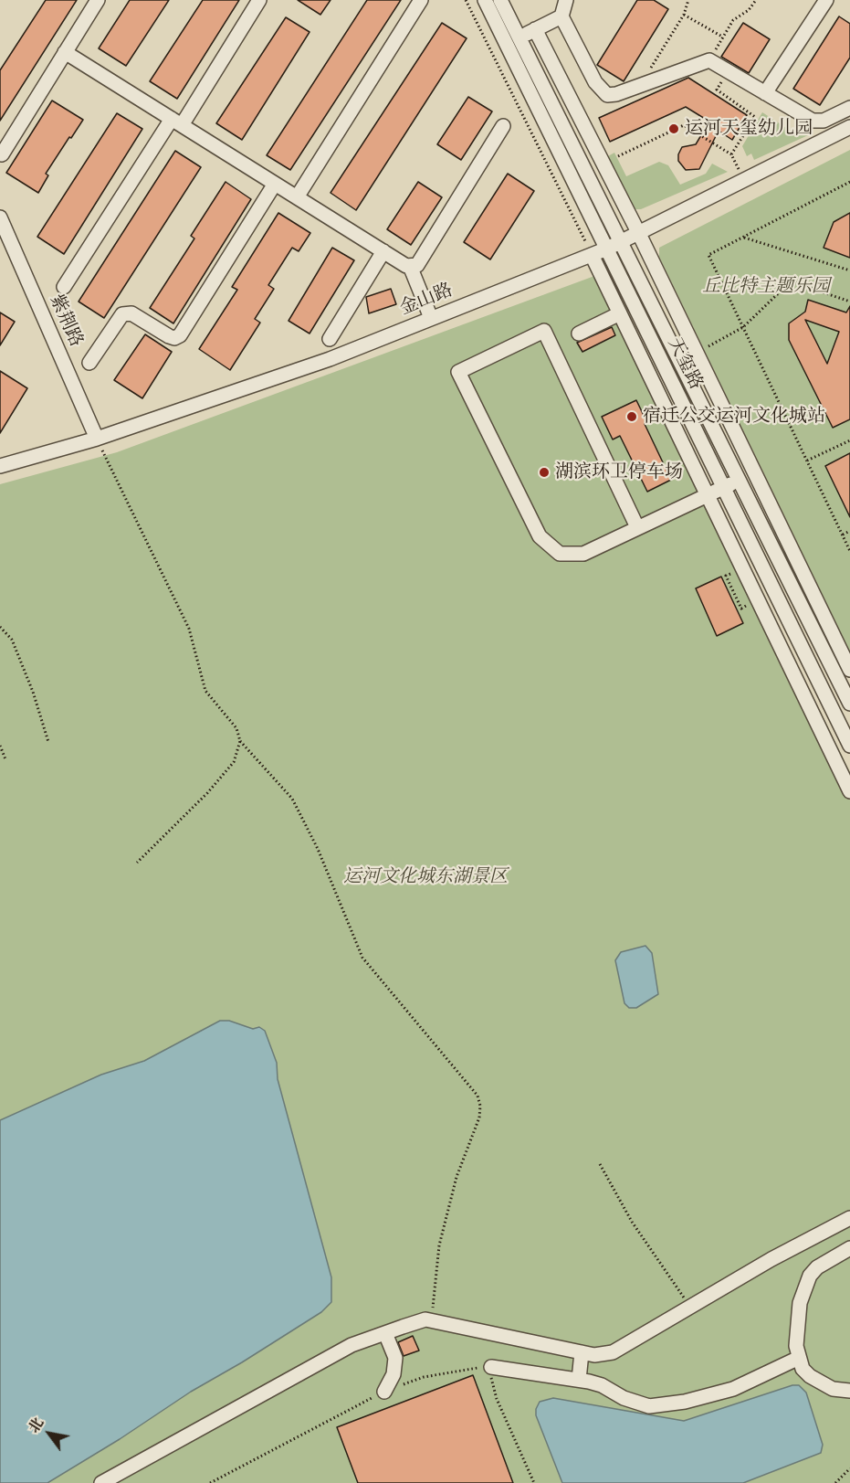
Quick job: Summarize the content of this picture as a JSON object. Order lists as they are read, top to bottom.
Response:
{
  "streets": {
    "street": ["金山路", "紫荆路", "天玺路"]
  },
  "crossings": [
    ["金山路", "紫荆路"],
    ["金山路", "天玺路"]
  ],
  "parks": ["丘比特主题乐园", "运河文化城东湖景区"],
  "places": ["运河天玺幼儿园", "宿迁公交运河文化城站", "湖滨环卫停车场"],
  "north": "top left"
}
